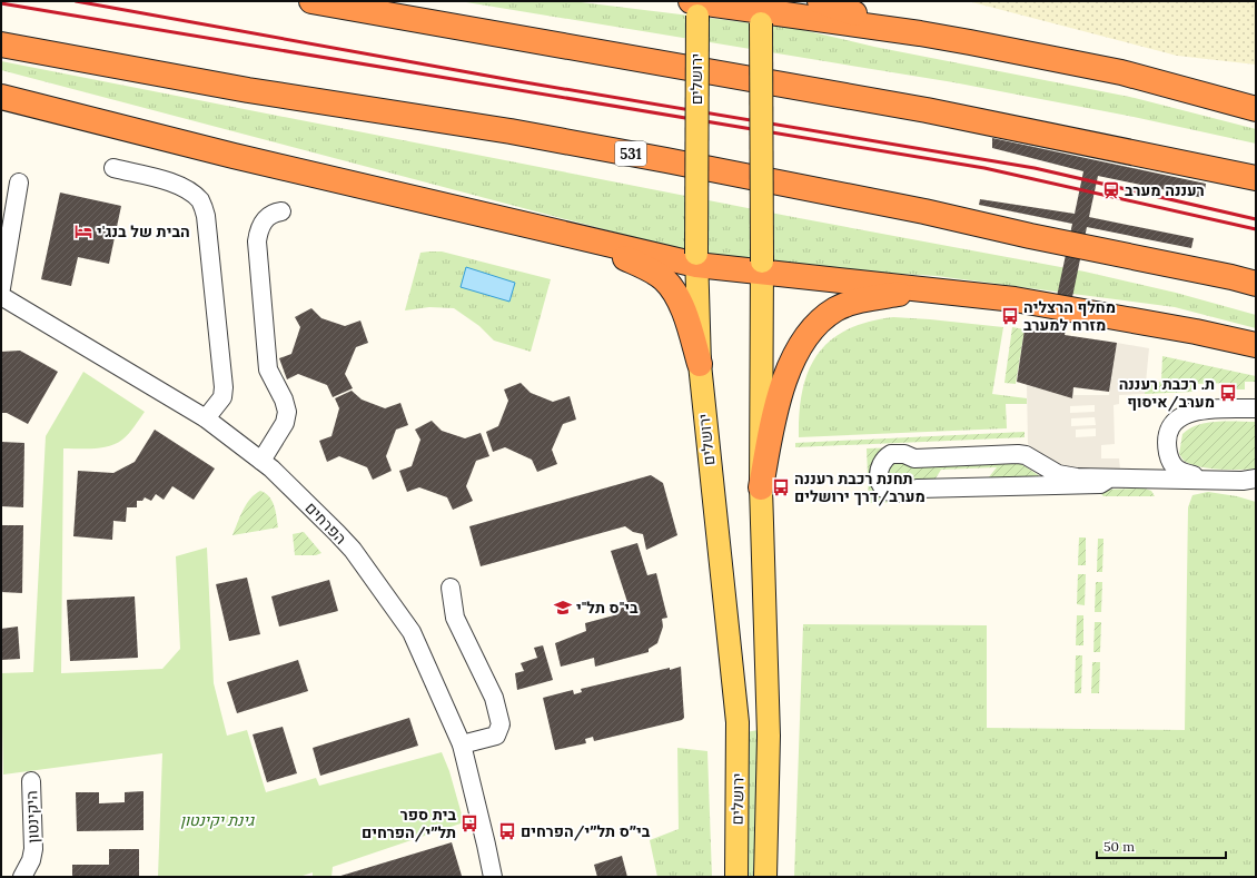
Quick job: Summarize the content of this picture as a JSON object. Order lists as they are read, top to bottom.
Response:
{
  "streets": {
    "highway": ["531"],
    "main road": ["ירושלים"],
    "street": ["הפרחים", "היקינטון"]
  },
  "parks": ["גינת יקינטון"],
  "places": {
    "station": ["רעננה מערב"],
    "hotel": ["הבית של בנג'י"],
    "bus stop": [
      "מחלף הרצליה מזרח למערב",
      "ת. רכבת רעננה מערב/איסוף",
      "תחנת רכבת רעננה מערב/דרך ירושלים",
      "בית ספר תל״י/הפרחים",
      "בי״ס תל״י/הפרחים"
    ],
    "school or university": ["בי\"ס תל\"י"]
  },
  "scale_bar": "50 m"
}
